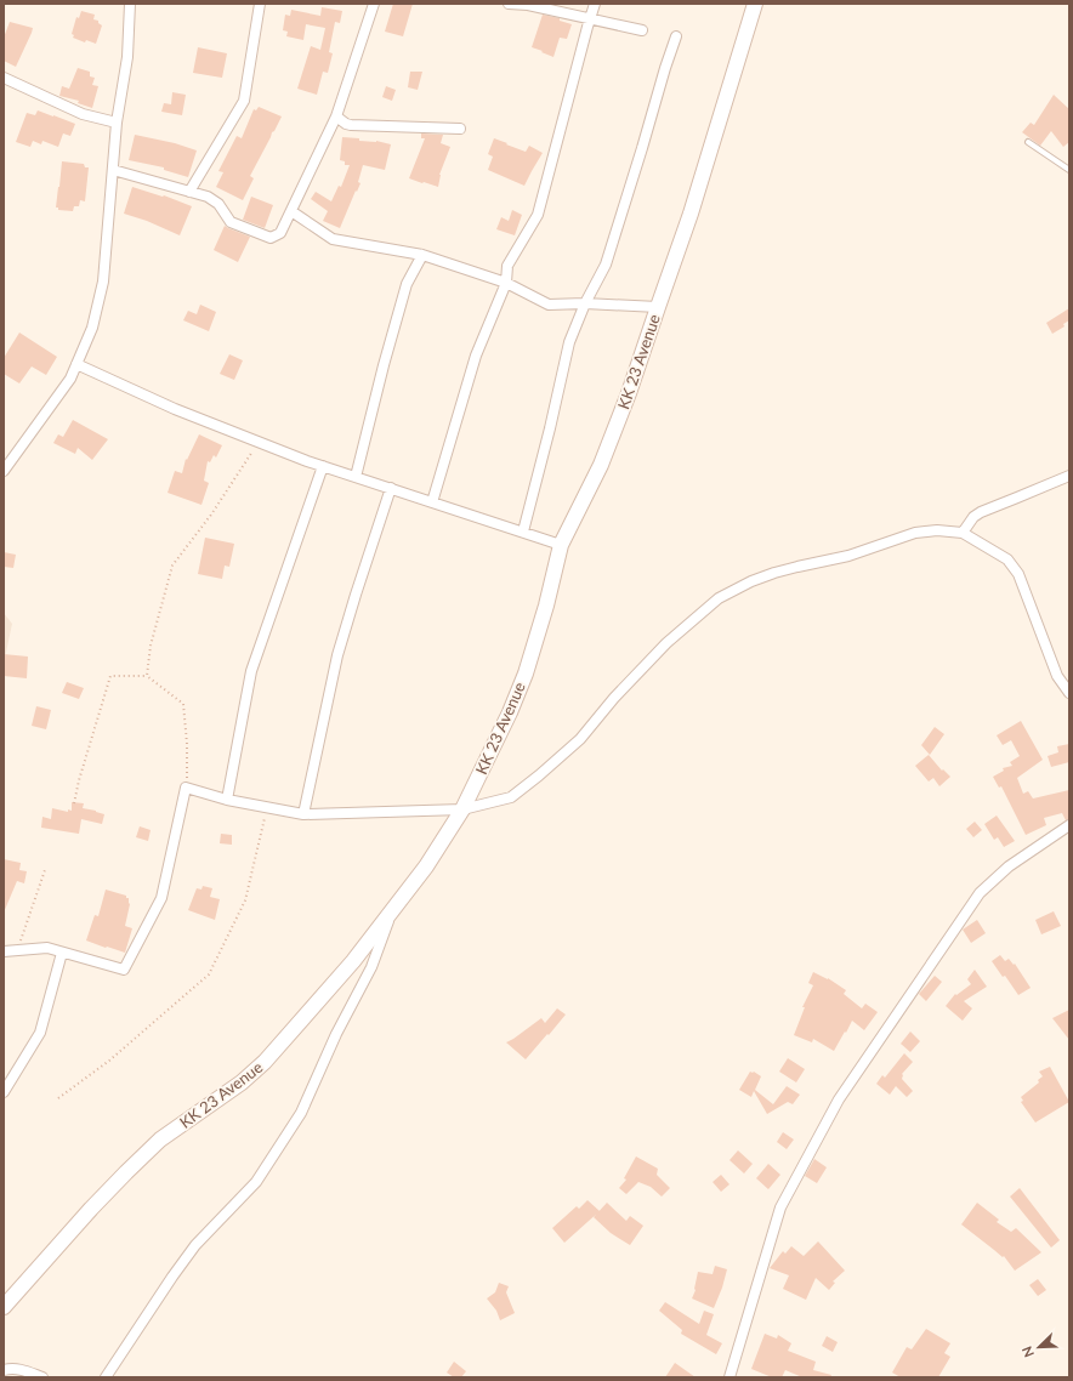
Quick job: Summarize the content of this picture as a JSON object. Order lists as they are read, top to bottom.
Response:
{
  "streets": {
    "main road": ["KK 23 Avenue"]
  },
  "north": "bottom left"
}
